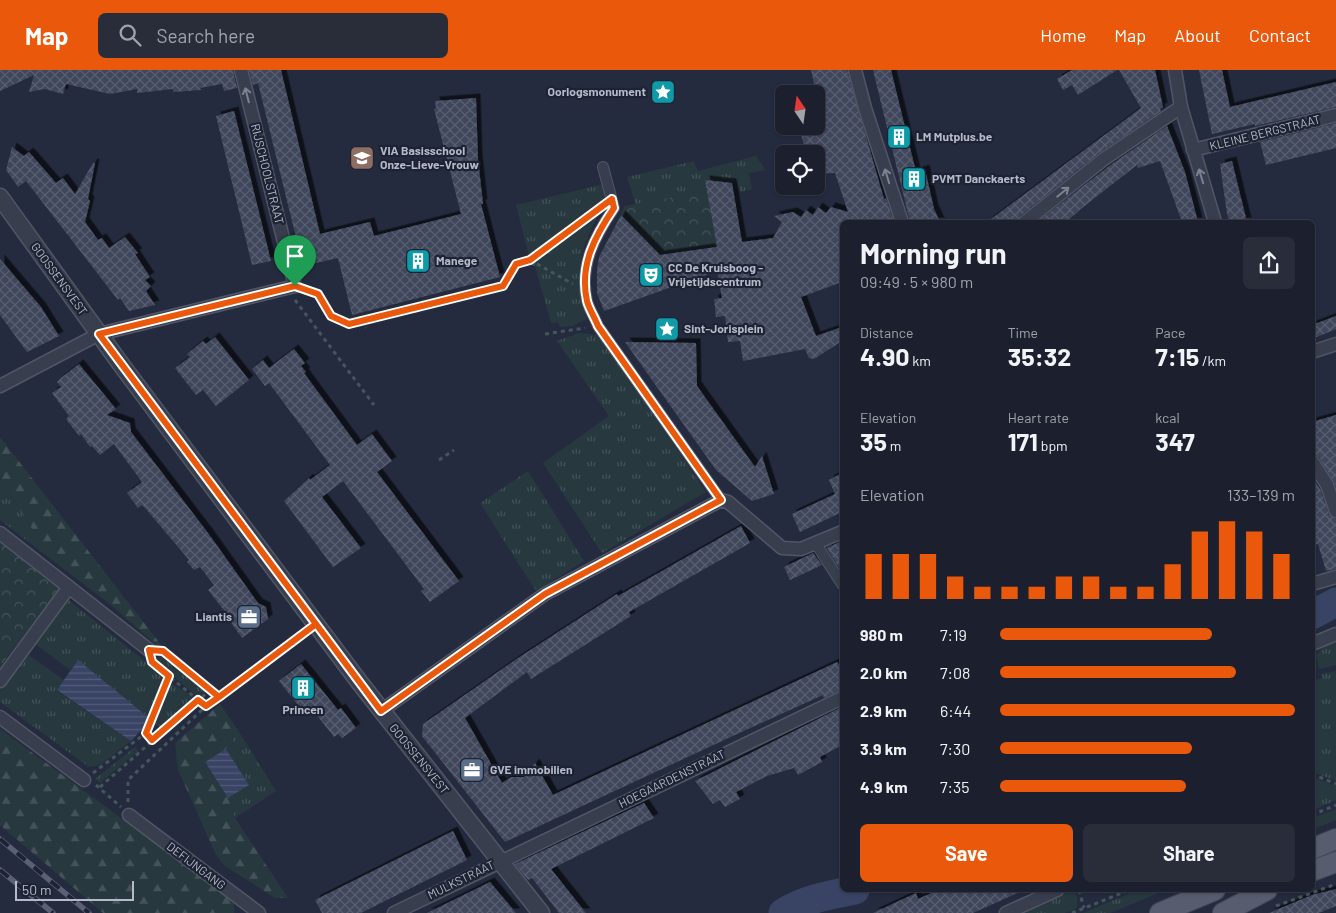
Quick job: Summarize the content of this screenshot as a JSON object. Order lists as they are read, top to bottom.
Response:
{
  "streets": {
    "street": [
      "KLEINE BERGSTRAAT",
      "RIJSCHOOLSTRAAT",
      "GOOSSENSVEST",
      "HOEGAARDENSTRAAT",
      "DEFIJNGANG",
      "MULKSTRAAT"
    ]
  },
  "crossings": [
    ["GOOSSENSVEST", "HOEGAARDENSTRAAT"],
    ["GOOSSENSVEST", "MULKSTRAAT"],
    ["HOEGAARDENSTRAAT", "MULKSTRAAT"]
  ],
  "one_way": ["RIJSCHOOLSTRAAT"],
  "places": {
    "place": ["Oorlogsmonument", "Sint-Jorisplein"],
    "building": [
      "LM Mutplus.be",
      "PVMT Danckaerts",
      "Manege",
      "Princen"
    ],
    "school or university": ["VIA Basisschool Onze-Lieve-Vrouw"],
    "theatre": ["CC De Kruisboog - Vrijetijdscentrum"],
    "office": ["Liantis", "GVE immobilien"]
  },
  "scale_bar": "50 m",
  "north": "top",
  "page": {
    "header": "Map",
    "search": "Search here",
    "nav": [
      "Home",
      "Map",
      "About",
      "Contact"
    ],
    "heading": ["Morning run", "09:49 · 5 × 980 m"],
    "stats": [
      ["Distance", "4.90 km"],
      ["Time", "35:32"],
      ["Pace", "7:15 /km"],
      ["Elevation", "35 m"],
      ["Heart rate", "171 bpm"],
      ["kcal", "347"]
    ],
    "chart": ["Elevation", "133–139 m"],
    "list": [
      {
        "name": "980 m",
        "note": "7:19"
      },
      {
        "name": "2.0 km",
        "note": "7:08"
      },
      {
        "name": "2.9 km",
        "note": "6:44"
      },
      {
        "name": "3.9 km",
        "note": "7:30"
      },
      {
        "name": "4.9 km",
        "note": "7:35"
      }
    ],
    "buttons": ["Save", "Share"],
    "scale": "50 m"
  }
}
